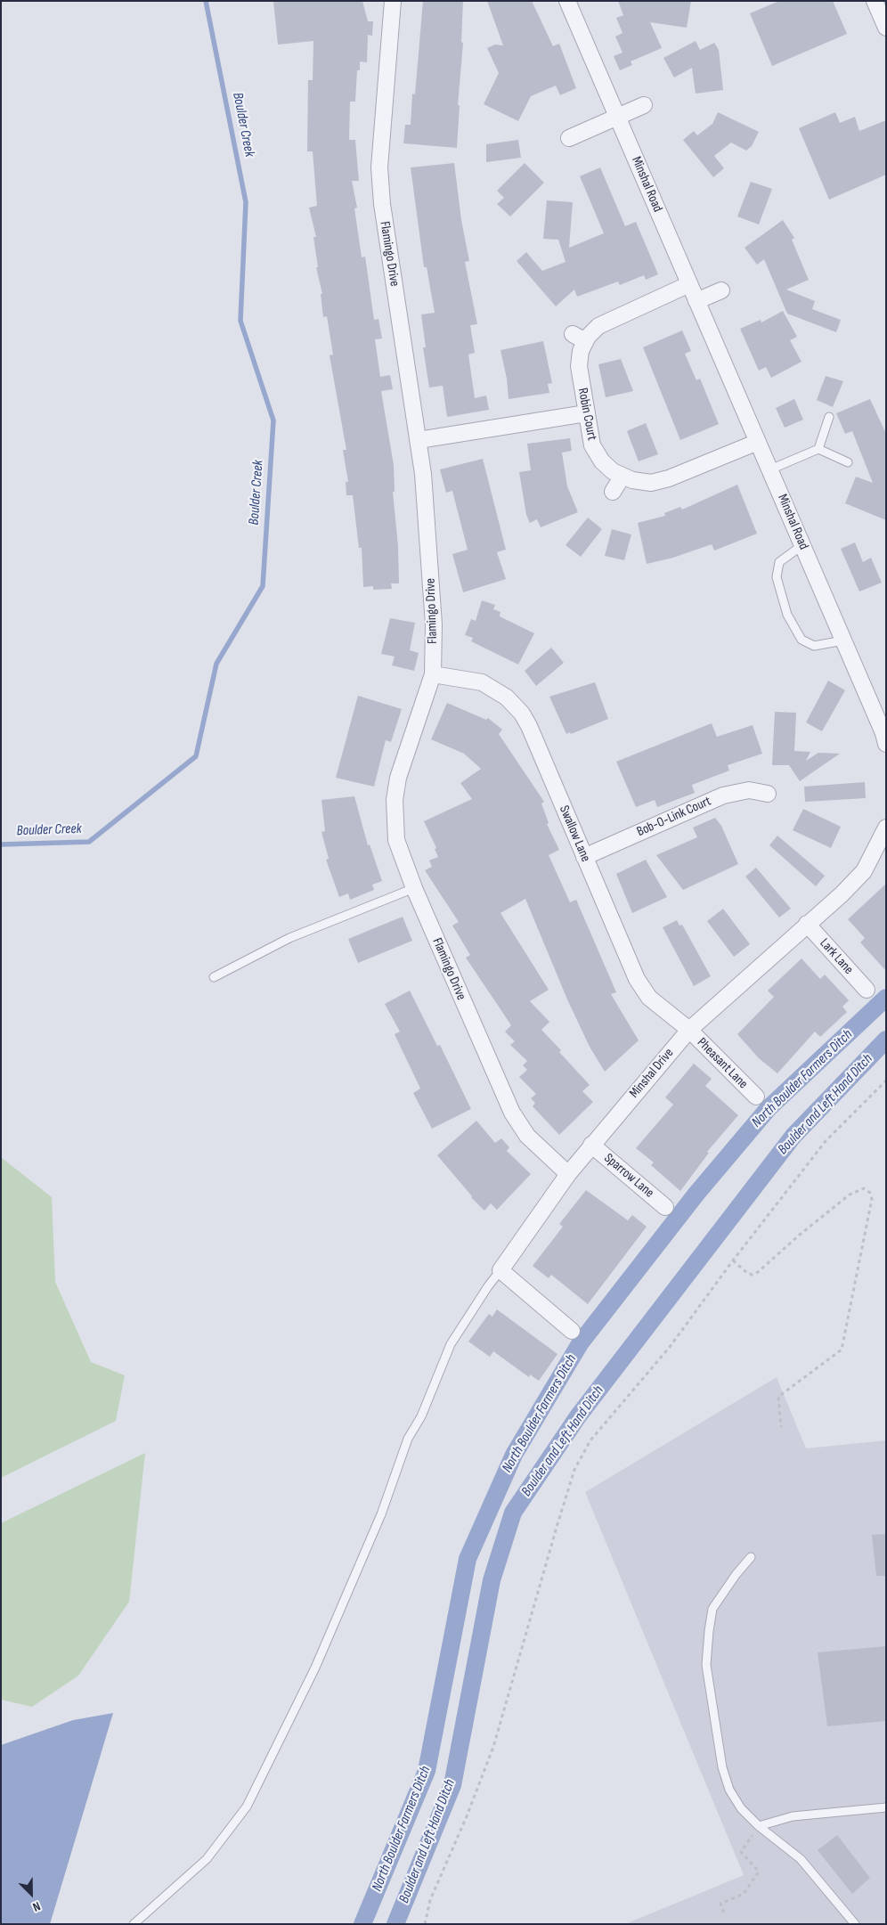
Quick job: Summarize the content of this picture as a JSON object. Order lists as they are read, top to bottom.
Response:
{
  "streets": {
    "street": [
      "Minshal Road",
      "Flamingo Drive",
      "Robin Court",
      "Bob-O-Link Court",
      "Swallow Lane",
      "Lark Lane",
      "Pheasant Lane",
      "Minshal Drive",
      "Sparrow Lane"
    ]
  },
  "crossings": [
    ["Minshal Road", "Robin Court"],
    ["Flamingo Drive", "Swallow Lane"],
    ["Flamingo Drive", "Minshal Drive"],
    ["Bob-O-Link Court", "Swallow Lane"],
    ["Swallow Lane", "Pheasant Lane"],
    ["Swallow Lane", "Minshal Drive"],
    ["Lark Lane", "Minshal Drive"],
    ["Pheasant Lane", "Minshal Drive"],
    ["Minshal Drive", "Sparrow Lane"]
  ],
  "water": ["Boulder Creek", "North Boulder Farmers Ditch", "Boulder and Left Hand Ditch"],
  "north": "bottom right"
}
